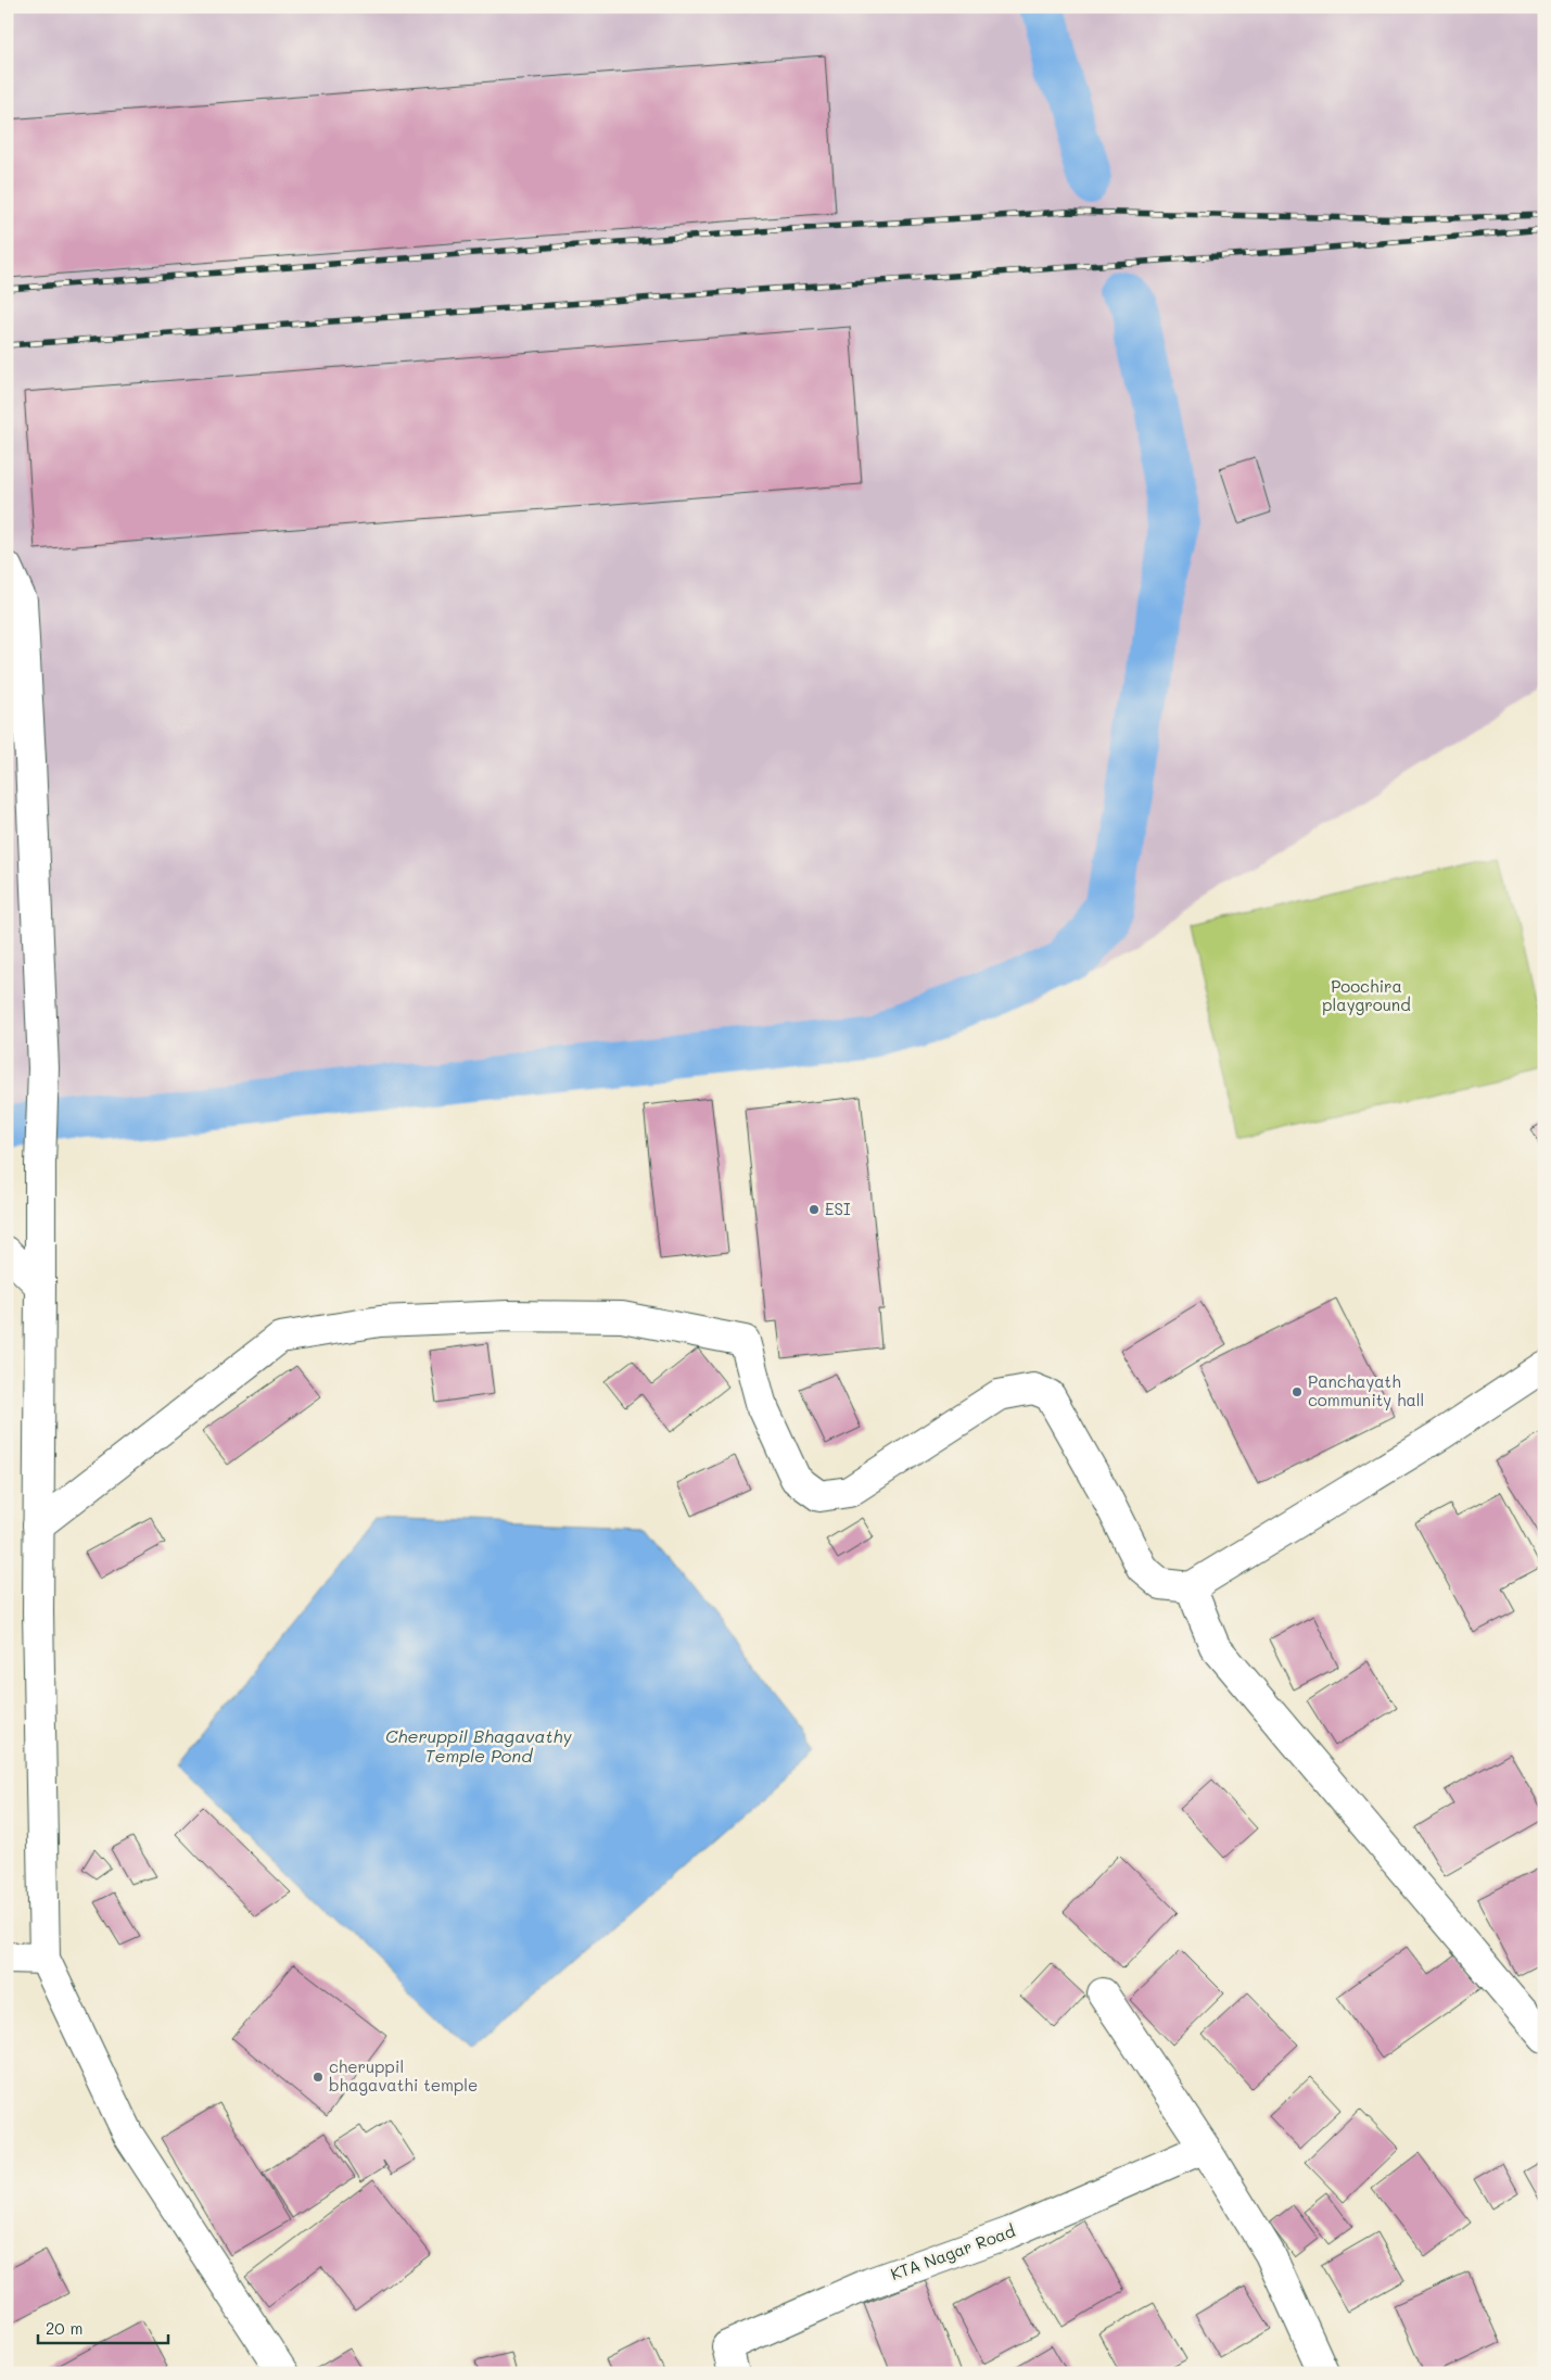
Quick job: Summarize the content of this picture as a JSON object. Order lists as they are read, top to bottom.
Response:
{
  "streets": {
    "street": ["KTA Nagar Road"]
  },
  "water": ["Cheruppil Bhagavathy Temple Pond"],
  "parks": ["Poochira playground"],
  "places": ["ESI", "Panchayath community hall", "cheruppil bhagavathi temple"],
  "scale_bar": "20 m"
}
